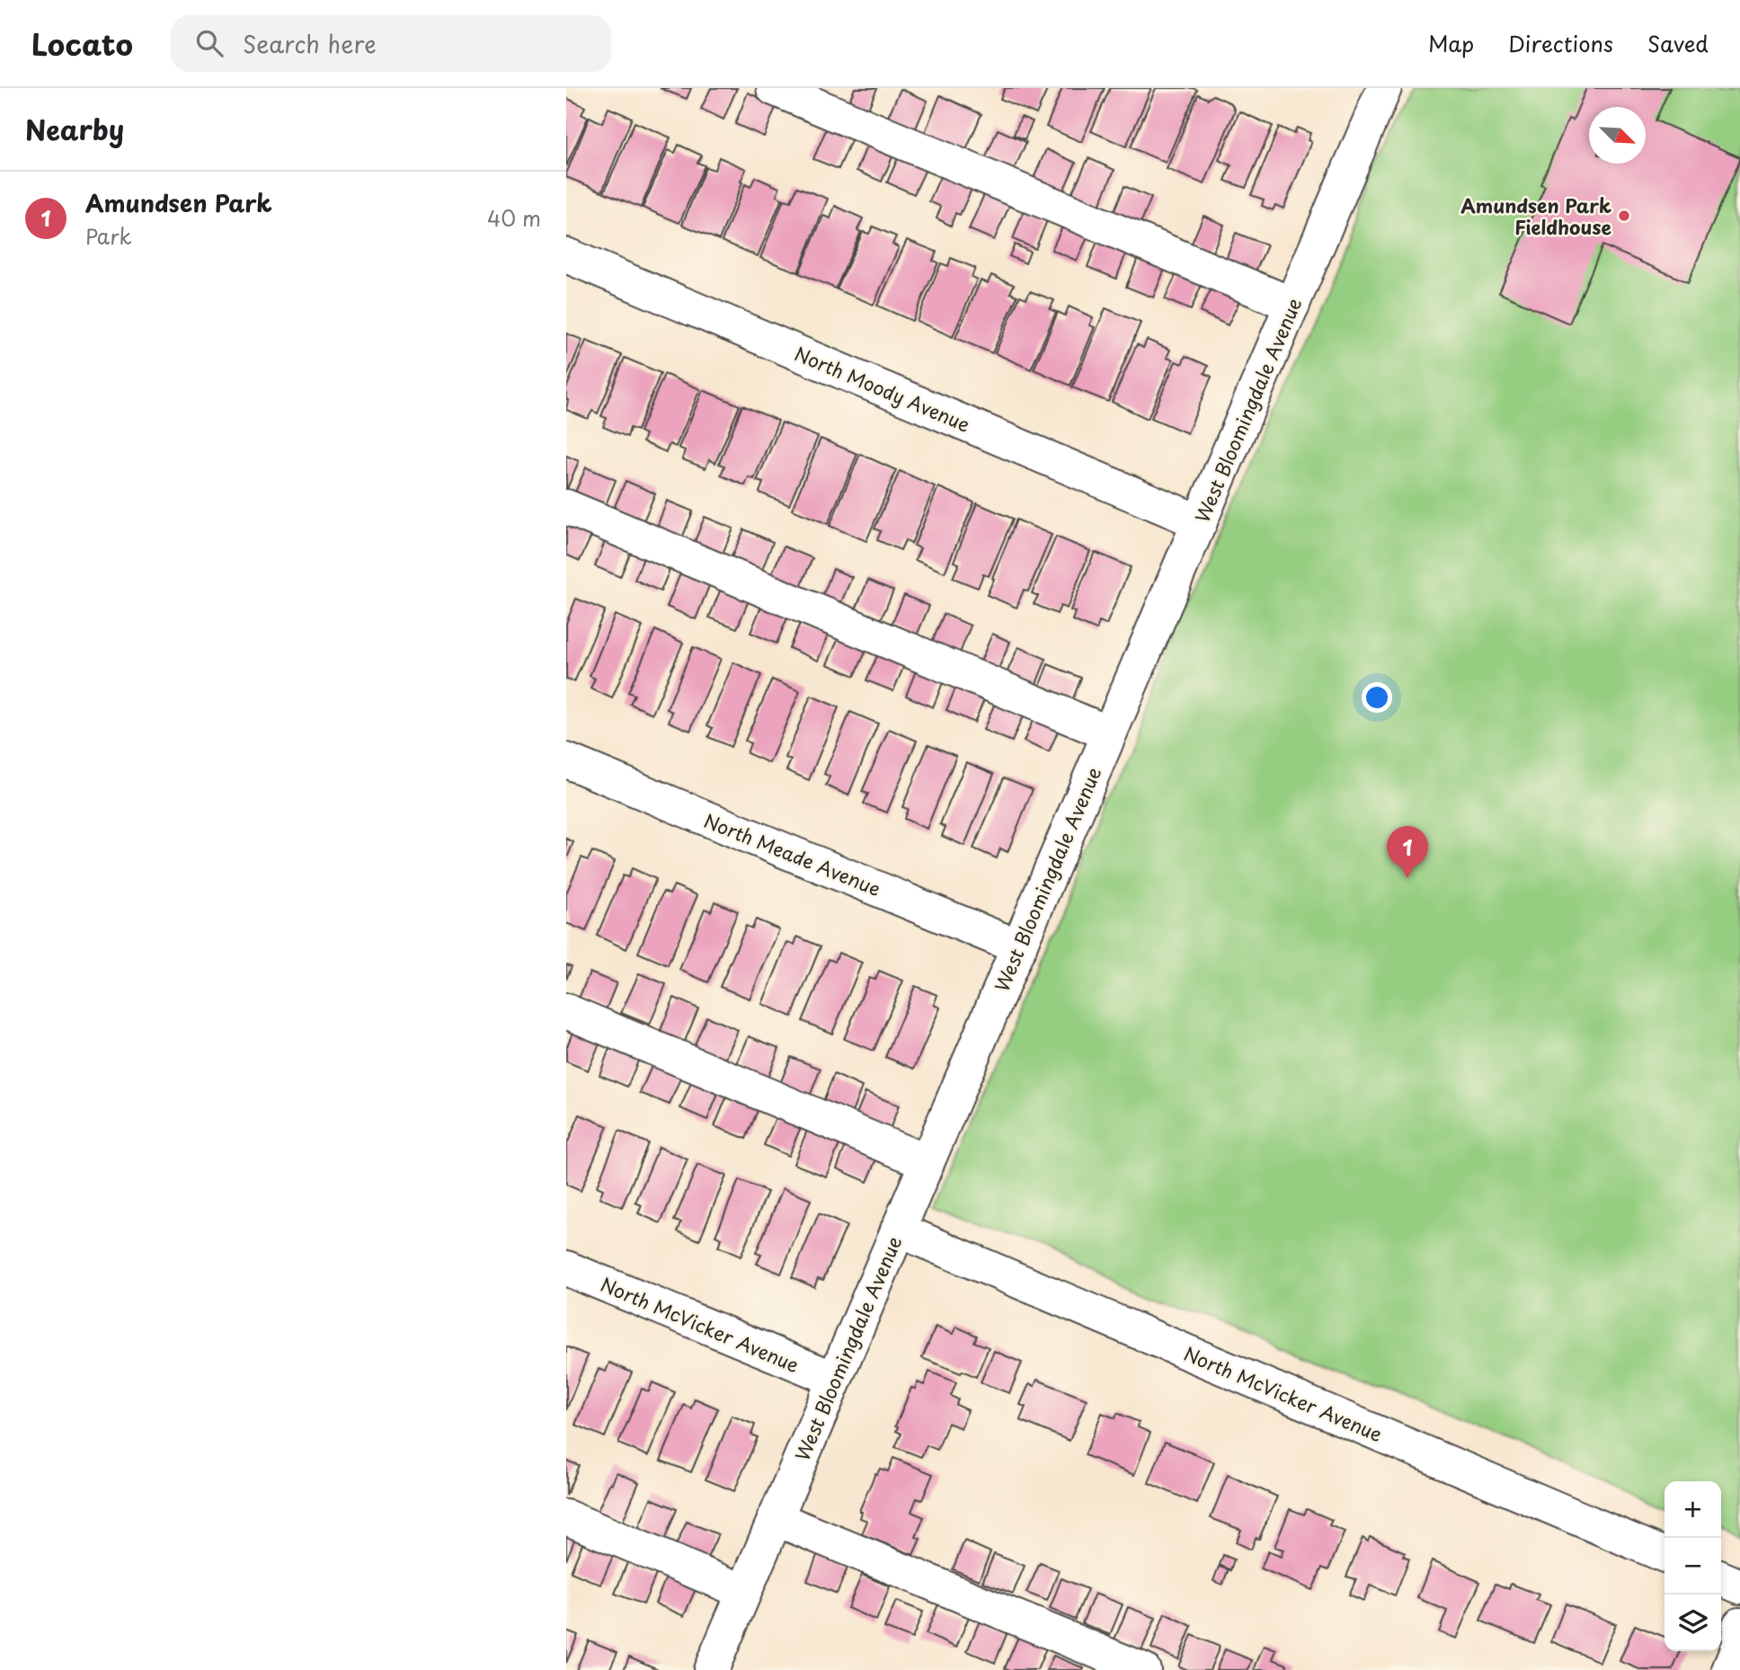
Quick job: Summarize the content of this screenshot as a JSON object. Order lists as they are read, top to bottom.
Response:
{
  "streets": {
    "street": [
      "North Moody Avenue",
      "West Bloomingdale Avenue",
      "North Meade Avenue",
      "North McVicker Avenue"
    ]
  },
  "crossings": [
    ["North Moody Avenue", "West Bloomingdale Avenue"],
    ["West Bloomingdale Avenue", "North Meade Avenue"],
    ["West Bloomingdale Avenue", "North McVicker Avenue"]
  ],
  "places": ["Amundsen Park Fieldhouse"],
  "north": "bottom right",
  "page": {
    "header": "Locato",
    "search": "Search here",
    "nav": ["Map", "Directions", "Saved"],
    "heading": "Nearby",
    "list": [
      {
        "mark": "1",
        "name": "Amundsen Park",
        "note": "Park",
        "value": "40 m"
      }
    ],
    "pins": "1",
    "map_buttons": ["+", "−"]
  }
}
